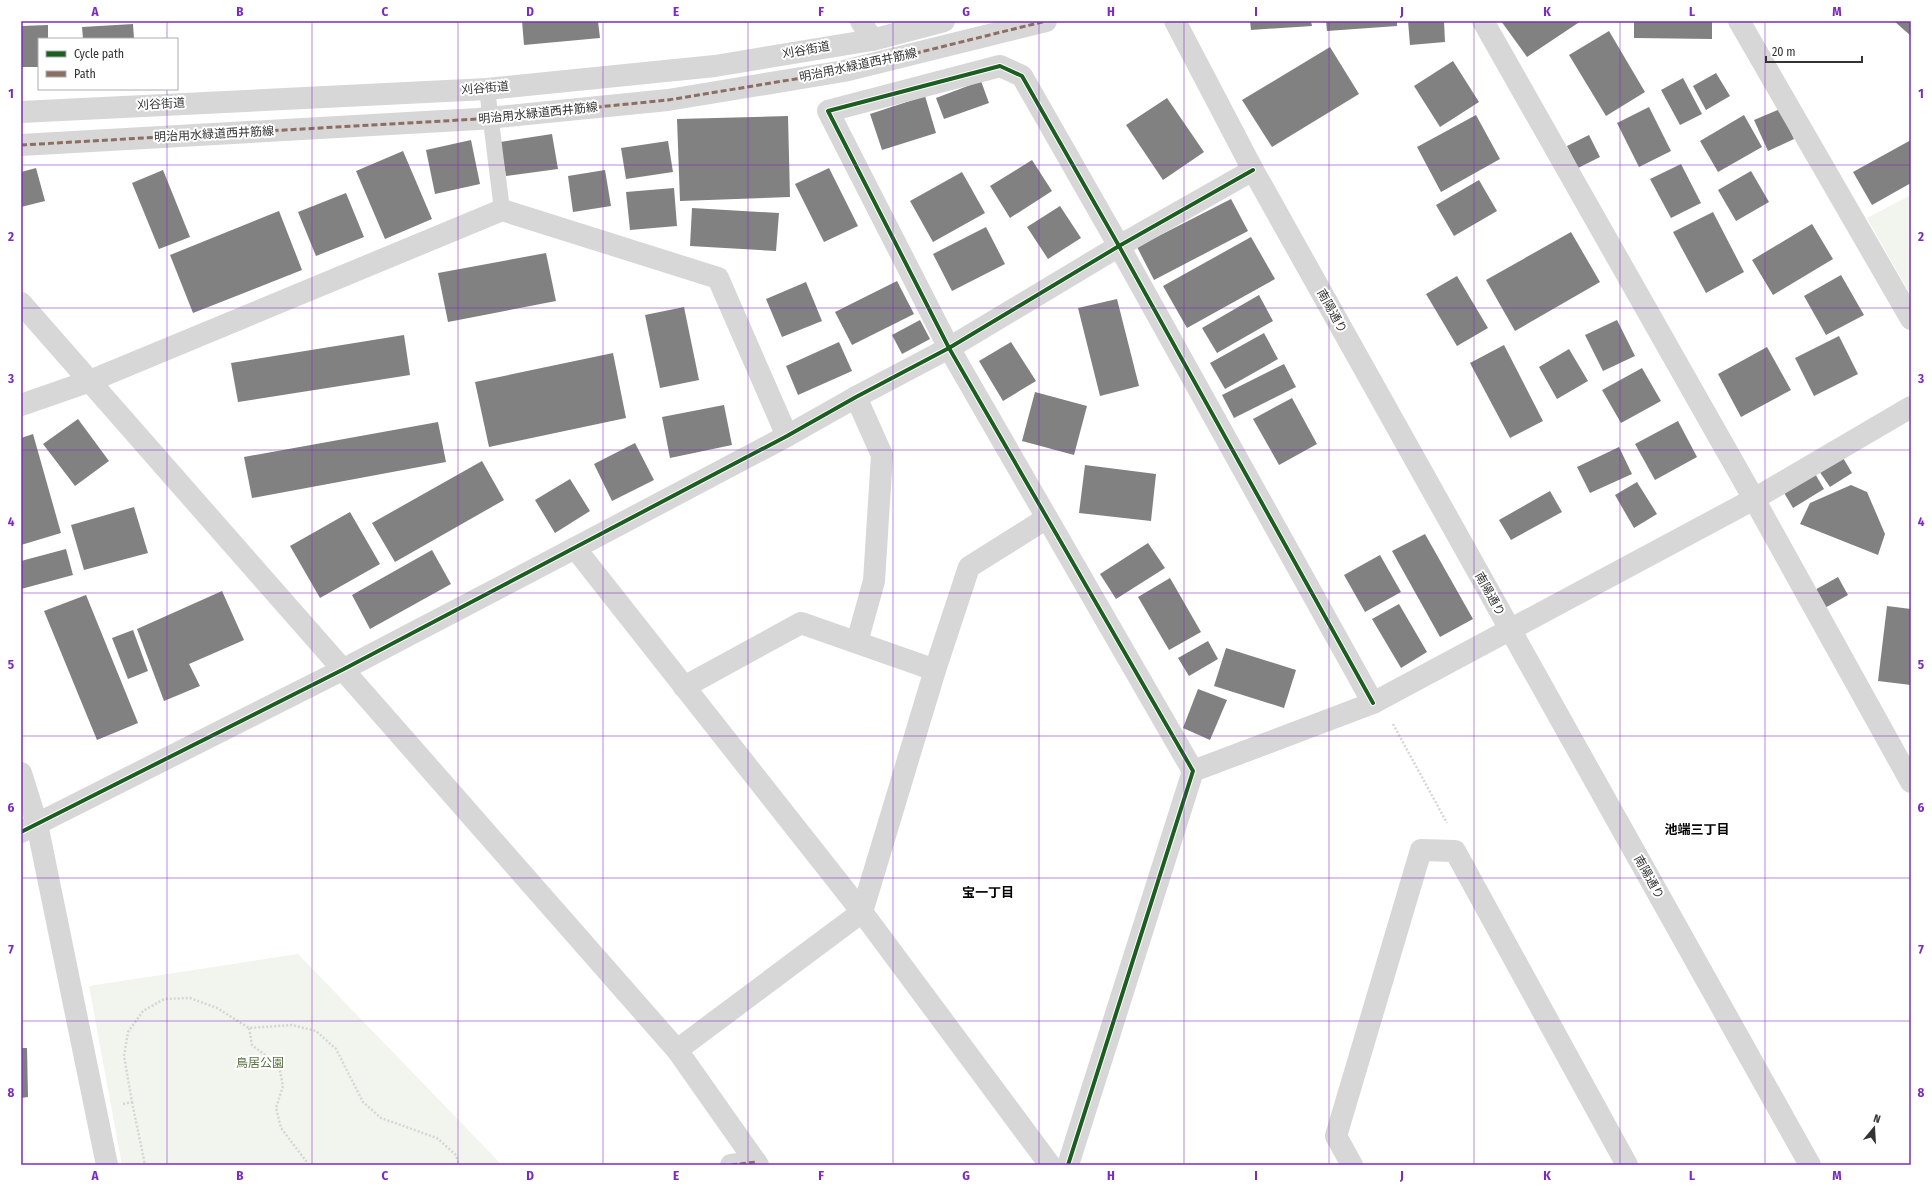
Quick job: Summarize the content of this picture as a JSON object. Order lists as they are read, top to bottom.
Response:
{
  "streets": {
    "street": ["刈谷街道", "明治用水緑道西井筋線", "南陽通り"]
  },
  "districts": ["池端三丁目", "宝一丁目"],
  "parks": ["鳥居公園"],
  "legend": ["Cycle path", "Path"],
  "scale_bar": "20 m",
  "north": "top",
  "grid": {
    "columns": [
      "A",
      "B",
      "C",
      "D",
      "E",
      "F",
      "G",
      "H",
      "I",
      "J",
      "K",
      "L",
      "M"
    ],
    "rows": [
      "1",
      "2",
      "3",
      "4",
      "5",
      "6",
      "7",
      "8"
    ]
  }
}
